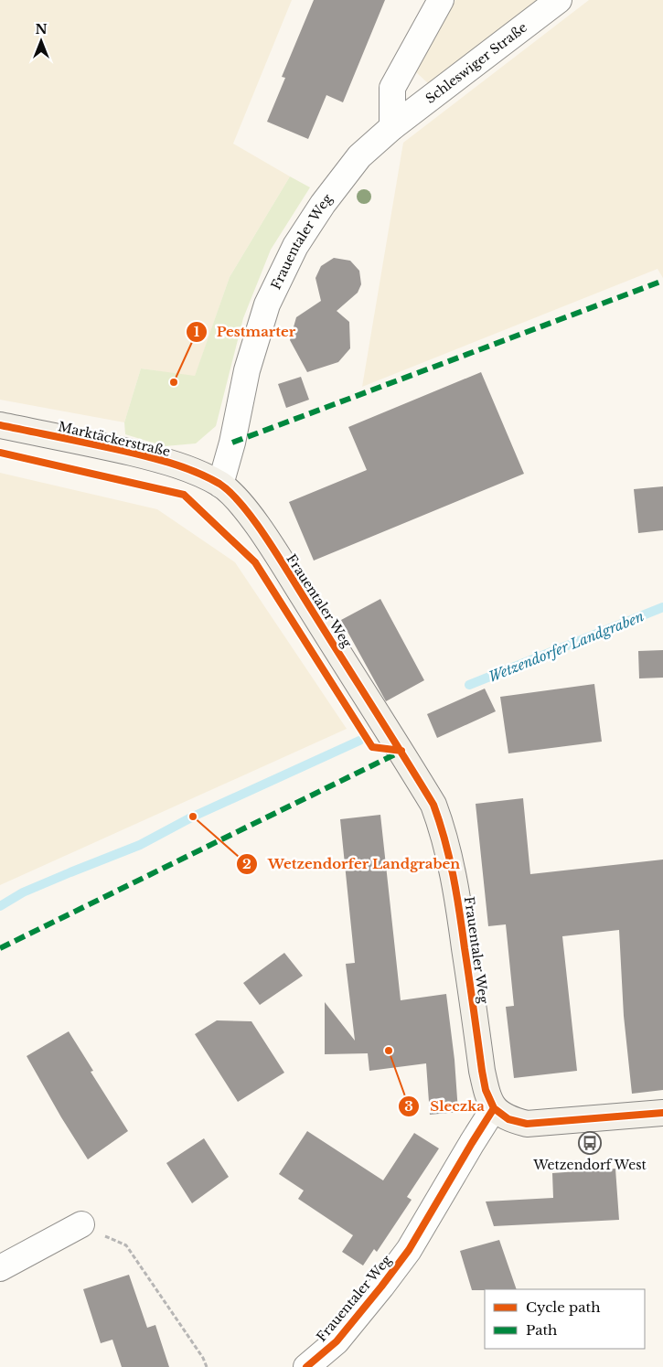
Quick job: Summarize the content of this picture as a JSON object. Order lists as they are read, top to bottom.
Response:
{
  "streets": {
    "street": ["Schleswiger Straße", "Frauentaler Weg", "Marktäckerstraße"]
  },
  "crossings": [
    ["Schleswiger Straße", "Frauentaler Weg"],
    ["Frauentaler Weg", "Marktäckerstraße"]
  ],
  "water": ["Wetzendorfer Landgraben"],
  "places": {
    "other": ["Pestmarter", "Wetzendorfer Landgraben", "Sleczka"],
    "bus stop": ["Wetzendorf West"]
  },
  "legend": ["Cycle path", "Path"],
  "north": "top"
}
